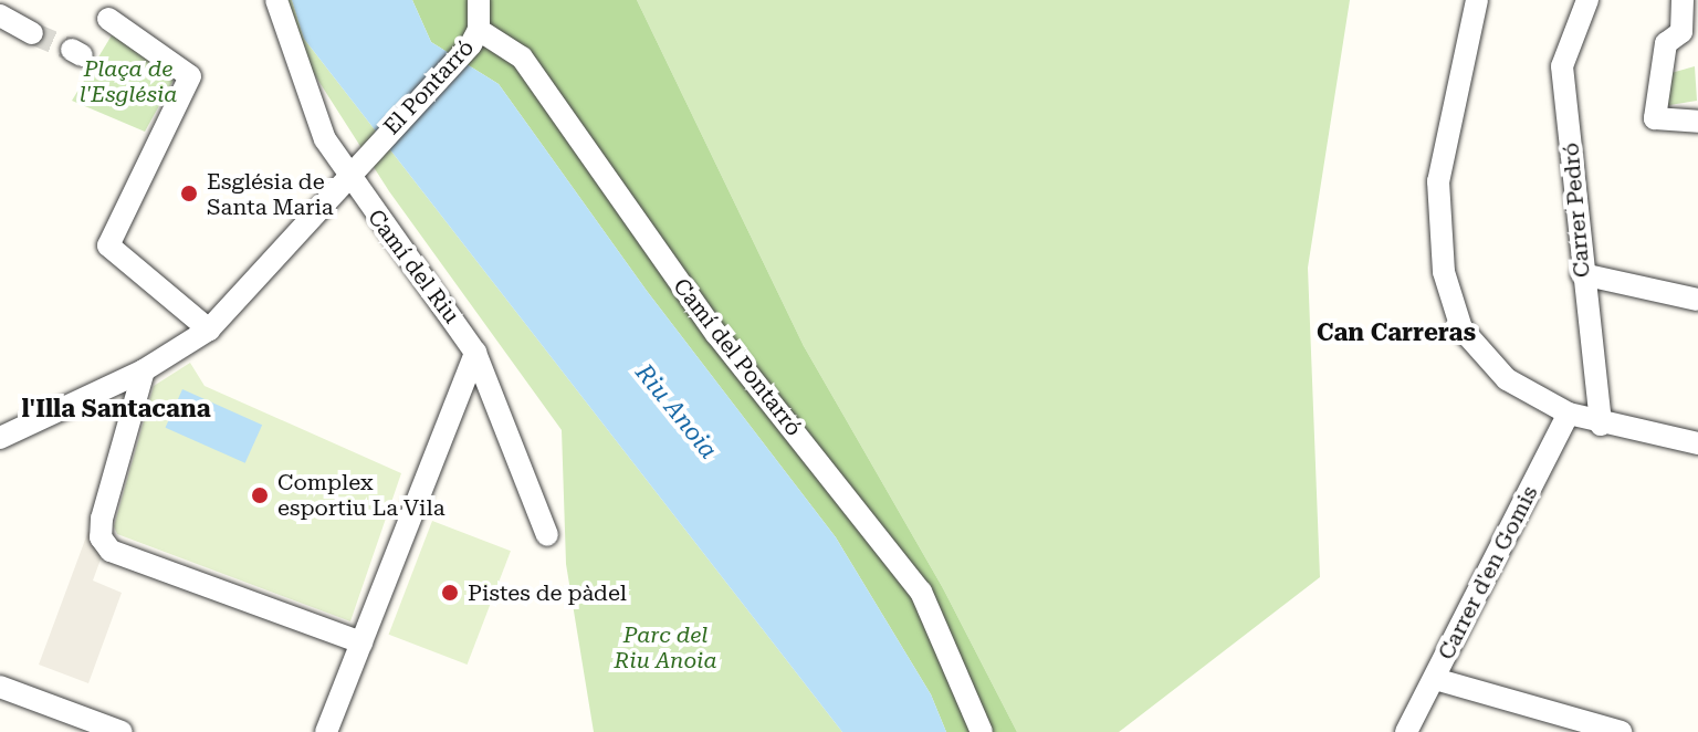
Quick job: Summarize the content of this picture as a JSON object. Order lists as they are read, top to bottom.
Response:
{
  "streets": {
    "street": [
      "El Pontarró",
      "Carrer Pedró",
      "Camí del Riu",
      "Camí del Pontarró",
      "Carrer d'en Gomis"
    ]
  },
  "crossings": [
    ["El Pontarró", "Camí del Riu"],
    ["El Pontarró", "Camí del Pontarró"]
  ],
  "districts": ["Can Carreras", "l'Illa Santacana"],
  "water": ["Riu Anoia"],
  "parks": ["Plaça de l'Església", "Parc del Riu Anoia"],
  "places": ["Església de Santa Maria", "Complex esportiu La Vila", "Pistes de pàdel"]
}
